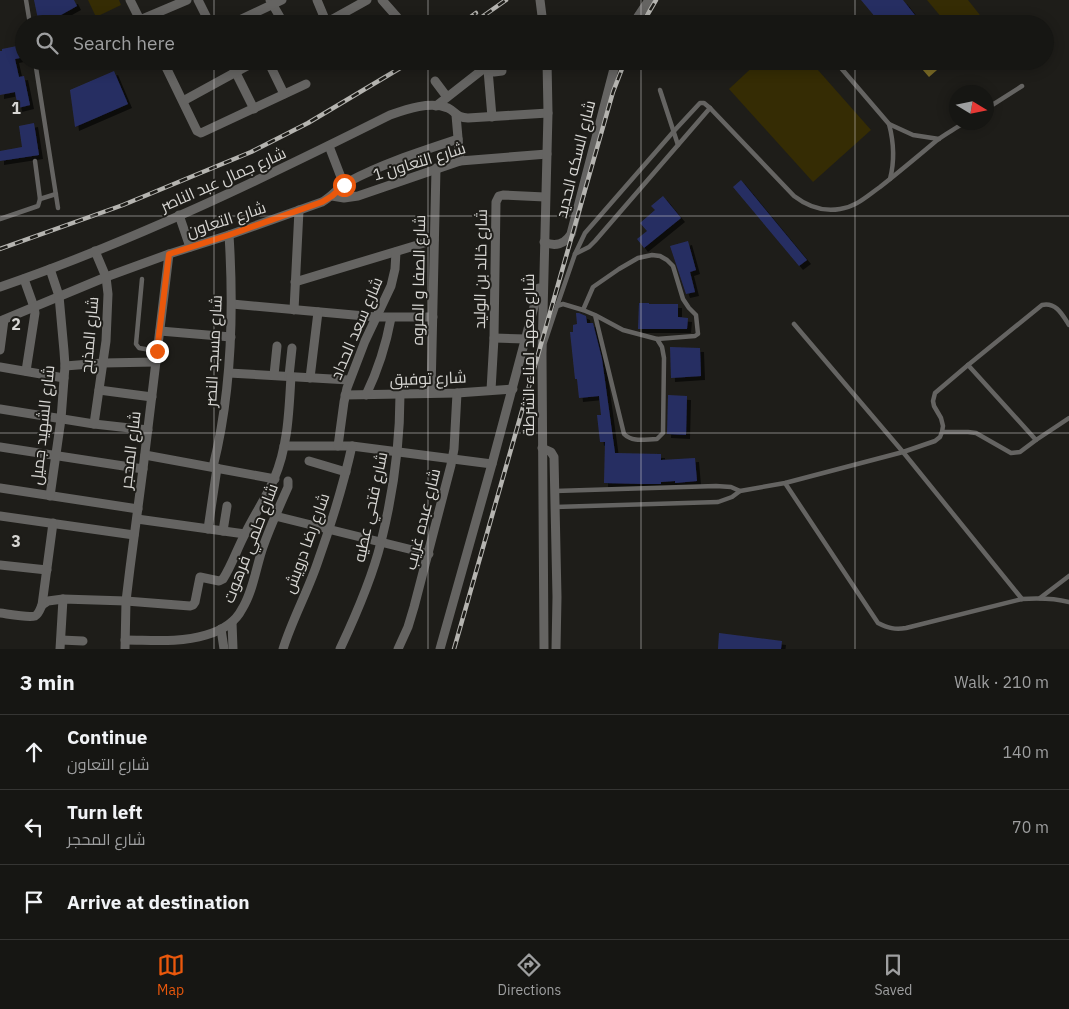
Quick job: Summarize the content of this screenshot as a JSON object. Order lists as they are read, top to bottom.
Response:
{
  "streets": {
    "street": [
      "شارع السكه الحديد",
      "شارع التعاون 1",
      "شارع جمال عبد الناصر",
      "شارع التعاون",
      "شارع خالد بن الوليد",
      "شارع الصفا و المروه",
      "شارع سعد الحداد",
      "شارع المذبح",
      "شارع مسجد النصر",
      "شارع معهد امناء الشرطة",
      "شارع توفيق",
      "شارع الشهيد جميل",
      "شارع المحجر",
      "شارع فتحي عطيه",
      "شارع عبده غريب",
      "شارع حلمي فرهوت",
      "شارع رضا درويش"
    ]
  },
  "crossings": [
    ["شارع السكه الحديد", "شارع معهد امناء الشرطة"],
    ["شارع التعاون 1", "شارع التعاون"],
    ["شارع التعاون 1", "شارع الصفا و المروه"],
    ["شارع التعاون 1", "شارع معهد امناء الشرطة"],
    ["شارع جمال عبد الناصر", "شارع المذبح"],
    ["شارع جمال عبد الناصر", "شارع معهد امناء الشرطة"],
    ["شارع جمال عبد الناصر", "شارع الشهيد جميل"],
    ["شارع التعاون", "شارع المذبح"],
    ["شارع التعاون", "شارع مسجد النصر"],
    ["شارع التعاون", "شارع الشهيد جميل"],
    ["شارع التعاون", "شارع المحجر"],
    ["شارع خالد بن الوليد", "شارع معهد امناء الشرطة"],
    ["شارع خالد بن الوليد", "شارع توفيق"],
    ["شارع الصفا و المروه", "شارع توفيق"],
    ["شارع سعد الحداد", "شارع توفيق"],
    ["شارع توفيق", "شارع فتحي عطيه"],
    ["شارع توفيق", "شارع عبده غريب"],
    ["شارع المحجر", "شارع حلمي فرهوت"]
  ],
  "north": "right",
  "page": {
    "search": "Search here",
    "heading": ["3 min", "Walk · 210 m"],
    "list": [
      ["Continue", "شارع التعاون", "140 m"],
      ["Turn left", "شارع المحجر", "70 m"],
      "Arrive at destination"
    ],
    "nav": ["Map", "Directions", "Saved"]
  },
  "grid": {
    "rows": ["1", "2", "3"]
  }
}
